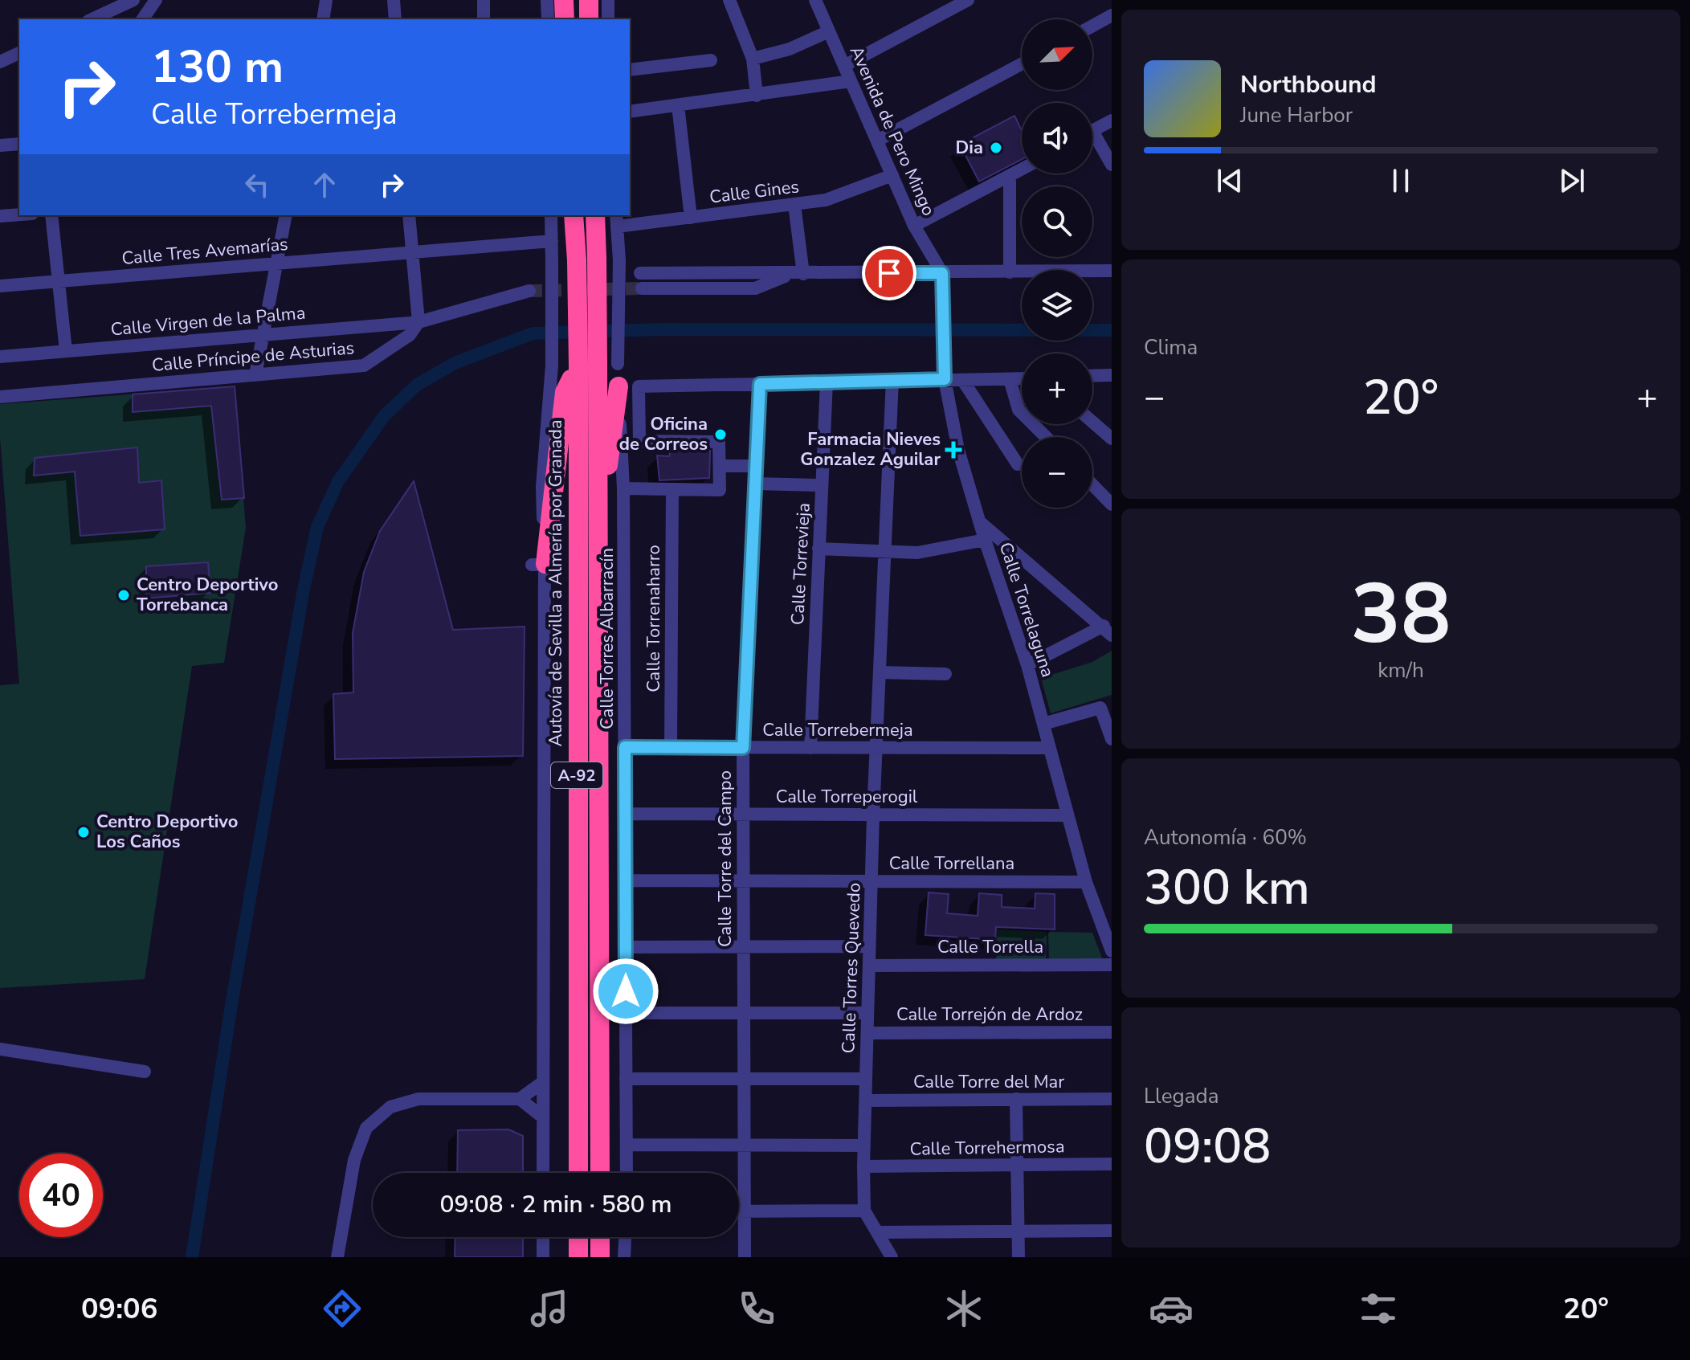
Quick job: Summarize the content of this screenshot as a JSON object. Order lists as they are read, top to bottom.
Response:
{
  "streets": {
    "highway": ["Autovía de Sevilla a Almería por Granada", "A-92"],
    "street": [
      "Avenida de Pero Mingo",
      "Calle Gines",
      "Calle Tres Avemarías",
      "Calle Virgen de la Palma",
      "Calle Príncipe de Asturias",
      "Calle Torrevieja",
      "Calle Torrelaguna",
      "Calle Torrenaharro",
      "Calle Torres Albarracín",
      "Calle Torrebermeja",
      "Calle Torreperogil",
      "Calle Torre del Campo",
      "Calle Torrellana",
      "Calle Torrella",
      "Calle Torres Quevedo",
      "Calle Torrejón de Ardoz",
      "Calle Torre del Mar",
      "Calle Torrehermosa"
    ]
  },
  "crossings": [
    ["Avenida de Pero Mingo", "Calle Gines"],
    ["Avenida de Pero Mingo", "Calle Torrelaguna"],
    ["Calle Gines", "Calle Torres Albarracín"],
    ["Calle Virgen de la Palma", "Calle Príncipe de Asturias"],
    ["Calle Torrevieja", "Calle Torrebermeja"],
    ["Calle Torrelaguna", "Calle Torrebermeja"],
    ["Calle Torrelaguna", "Calle Torreperogil"],
    ["Calle Torrelaguna", "Calle Torrellana"],
    ["Calle Torrenaharro", "Calle Torrebermeja"],
    ["Calle Torres Albarracín", "Calle Torrebermeja"],
    ["Calle Torres Albarracín", "A-92"],
    ["Calle Torres Albarracín", "Calle Torreperogil"],
    ["Calle Torres Albarracín", "Calle Torrellana"],
    ["Calle Torrebermeja", "Calle Torre del Campo"],
    ["Calle Torrebermeja", "Calle Torres Quevedo"],
    ["Calle Torreperogil", "Calle Torre del Campo"],
    ["Calle Torreperogil", "Calle Torres Quevedo"],
    ["Calle Torre del Campo", "Calle Torrellana"],
    ["Calle Torrellana", "Calle Torres Quevedo"],
    ["Calle Torrella", "Calle Torres Quevedo"],
    ["Calle Torres Quevedo", "Calle Torrejón de Ardoz"],
    ["Calle Torres Quevedo", "Calle Torre del Mar"],
    ["Calle Torres Quevedo", "Calle Torrehermosa"]
  ],
  "places": {
    "other": [
      "Dia",
      "Oficina de Correos",
      "Centro Deportivo Torrebanca",
      "Centro Deportivo Los Caños"
    ],
    "health": ["Farmacia Nieves Gonzalez Aguilar"]
  },
  "north": "top right",
  "page": {
    "map_buttons": ["+", "−"],
    "turn": ["130 m", "Calle Torrebermeja"],
    "song": ["Northbound", "June Harbor"],
    "tile": [
      "Clima",
      ["38", "km/h"],
      ["Autonomía · 60%", "300 km"],
      ["Llegada", "09:08"]
    ],
    "heat": ["−", "20°", "+"],
    "limit": "40",
    "trip": "09:08 · 2 min · 580 m",
    "tabs": ["09:06", "20°"]
  }
}
